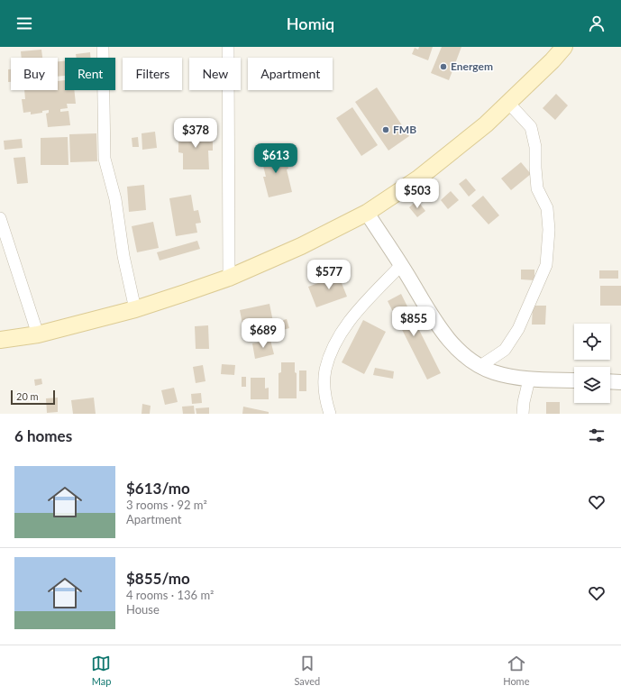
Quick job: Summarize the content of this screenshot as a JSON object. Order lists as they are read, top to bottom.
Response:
{
  "places": ["Energem", "FMB"],
  "scale_bar": "20 m",
  "page": {
    "header": "Homiq",
    "chip": [
      "Buy",
      "Rent",
      "Filters",
      "New",
      "Apartment"
    ],
    "price": [
      "$378",
      "$613",
      "$503",
      "$577",
      "$855",
      "$689"
    ],
    "scale": "20 m",
    "heading": "6 homes",
    "list": [
      {
        "name": "$613/mo",
        "note": "3 rooms · 92 m² · Apartment"
      },
      {
        "name": "$855/mo",
        "note": "4 rooms · 136 m² · House"
      }
    ],
    "tabs": ["Map", "Saved", "Home"]
  }
}
